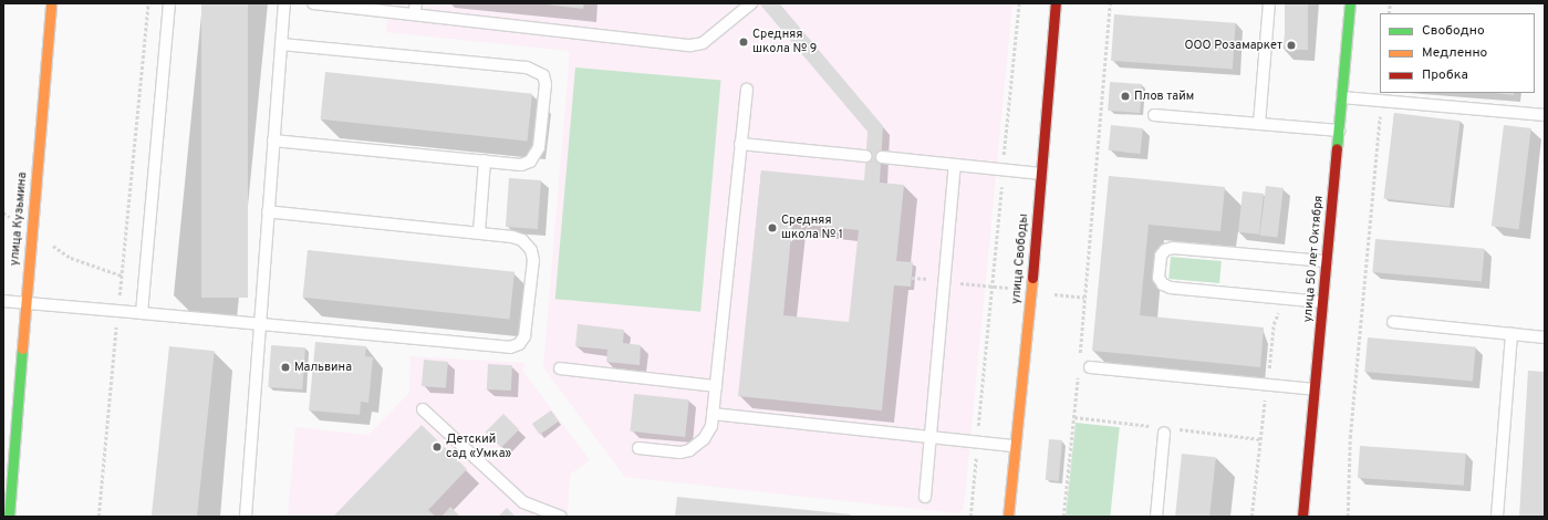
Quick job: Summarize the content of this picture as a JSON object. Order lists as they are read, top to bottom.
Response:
{
  "streets": {
    "street": ["улица Кузьмина", "улица Свободы", "улица 50 лет Октября"]
  },
  "places": [
    "Средняя школа № 9",
    "ООО Розамаркет",
    "Плов тайм",
    "Средняя школа № 1",
    "Мальвина",
    "Детский сад «Умка»"
  ],
  "legend": ["Свободно", "Медленно", "Пробка"]
}
